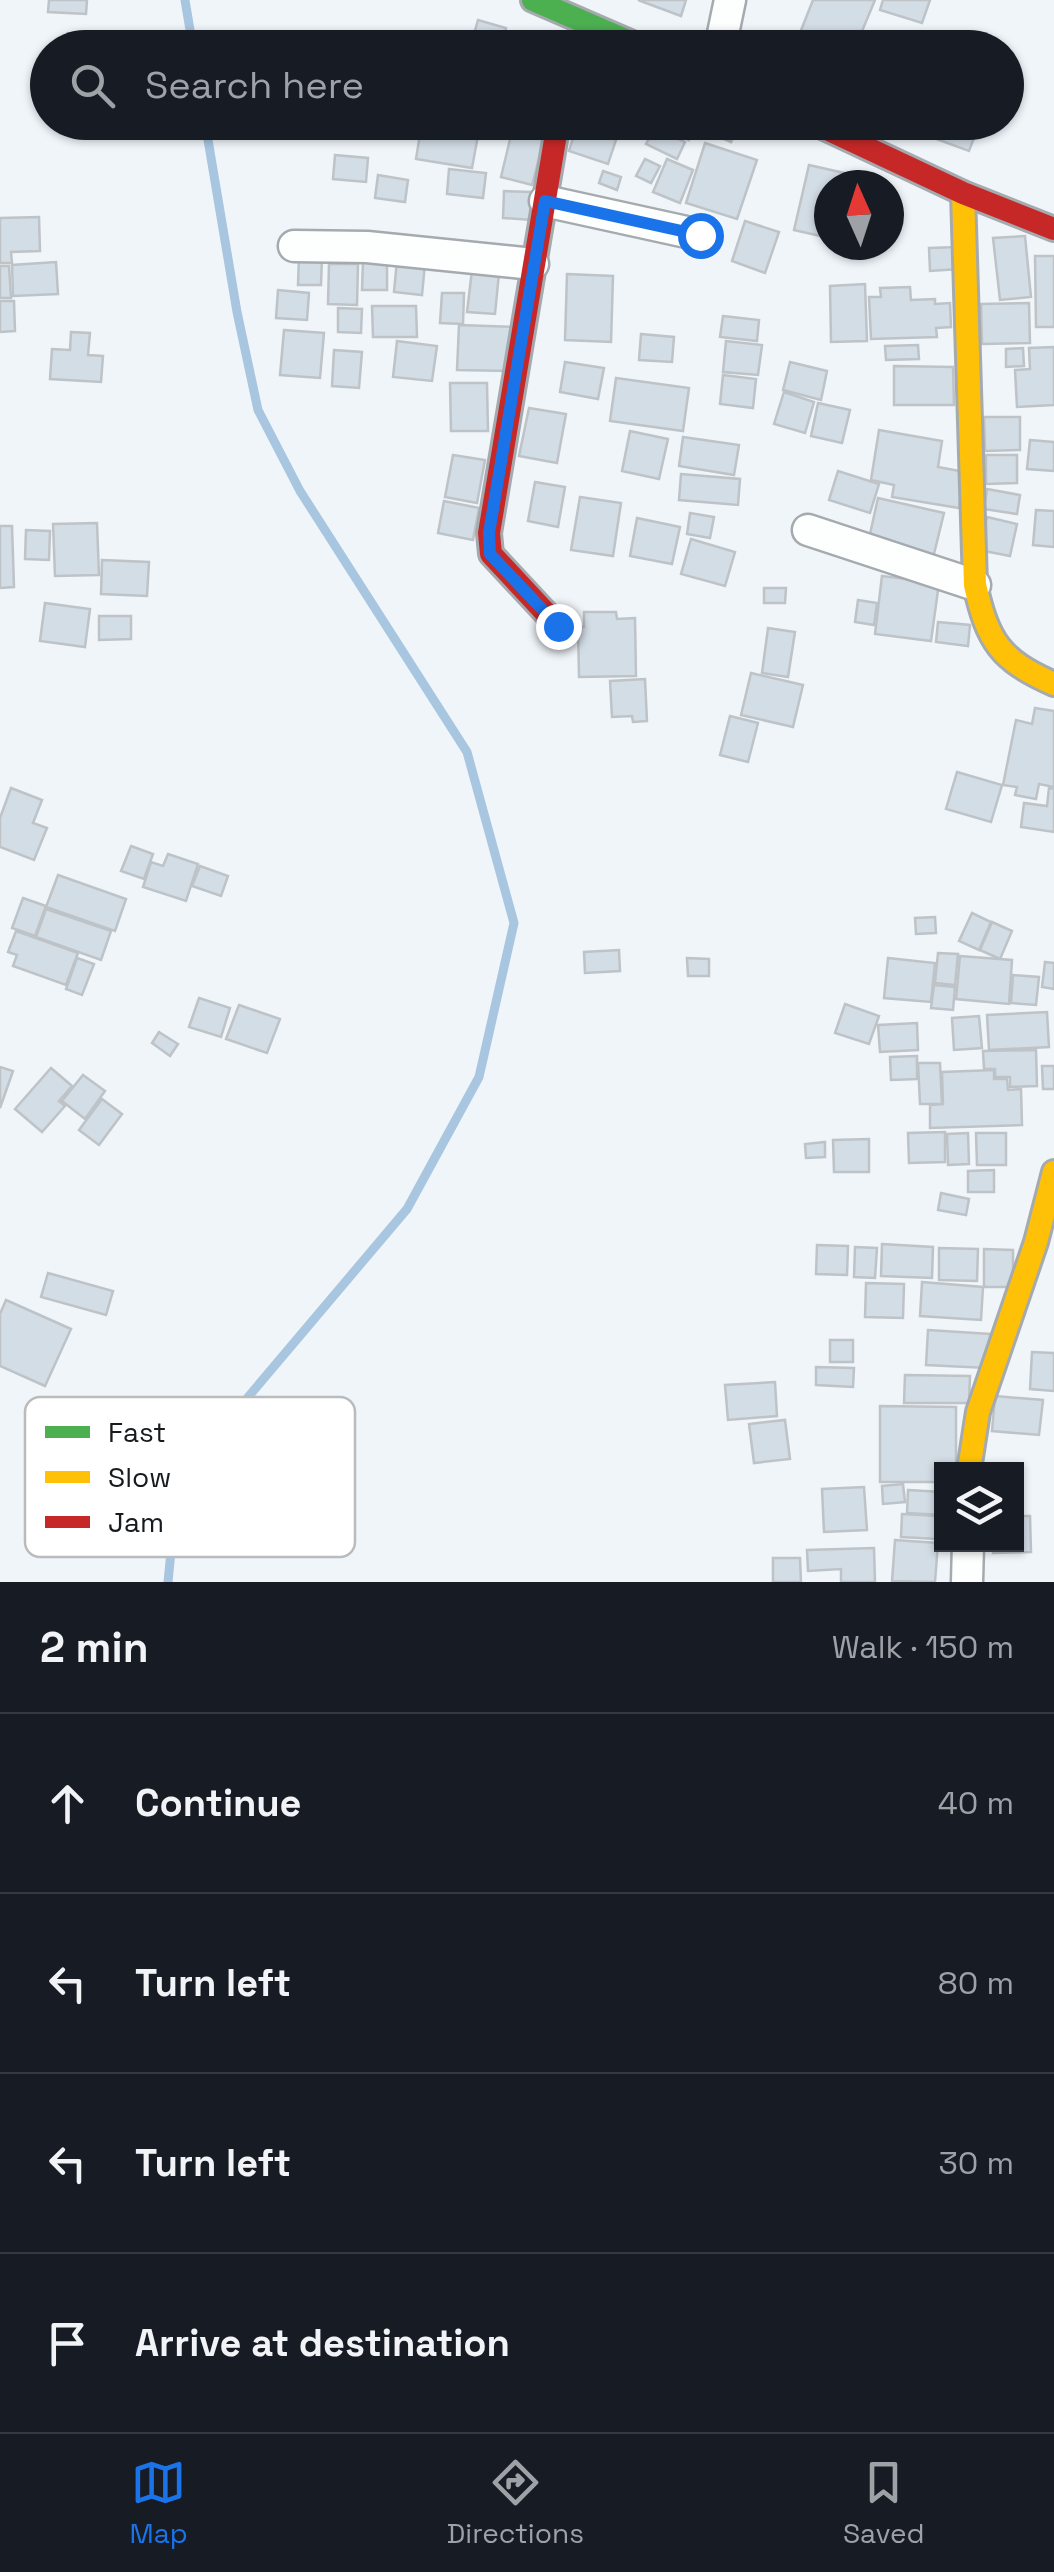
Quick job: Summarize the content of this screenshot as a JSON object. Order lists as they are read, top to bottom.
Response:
{
  "legend": ["Fast", "Slow", "Jam"],
  "north": "top",
  "page": {
    "search": "Search here",
    "heading": ["2 min", "Walk · 150 m"],
    "list": [
      ["Continue", "40 m"],
      ["Turn left", "80 m"],
      ["Turn left", "30 m"],
      "Arrive at destination"
    ],
    "nav": ["Map", "Directions", "Saved"]
  }
}
